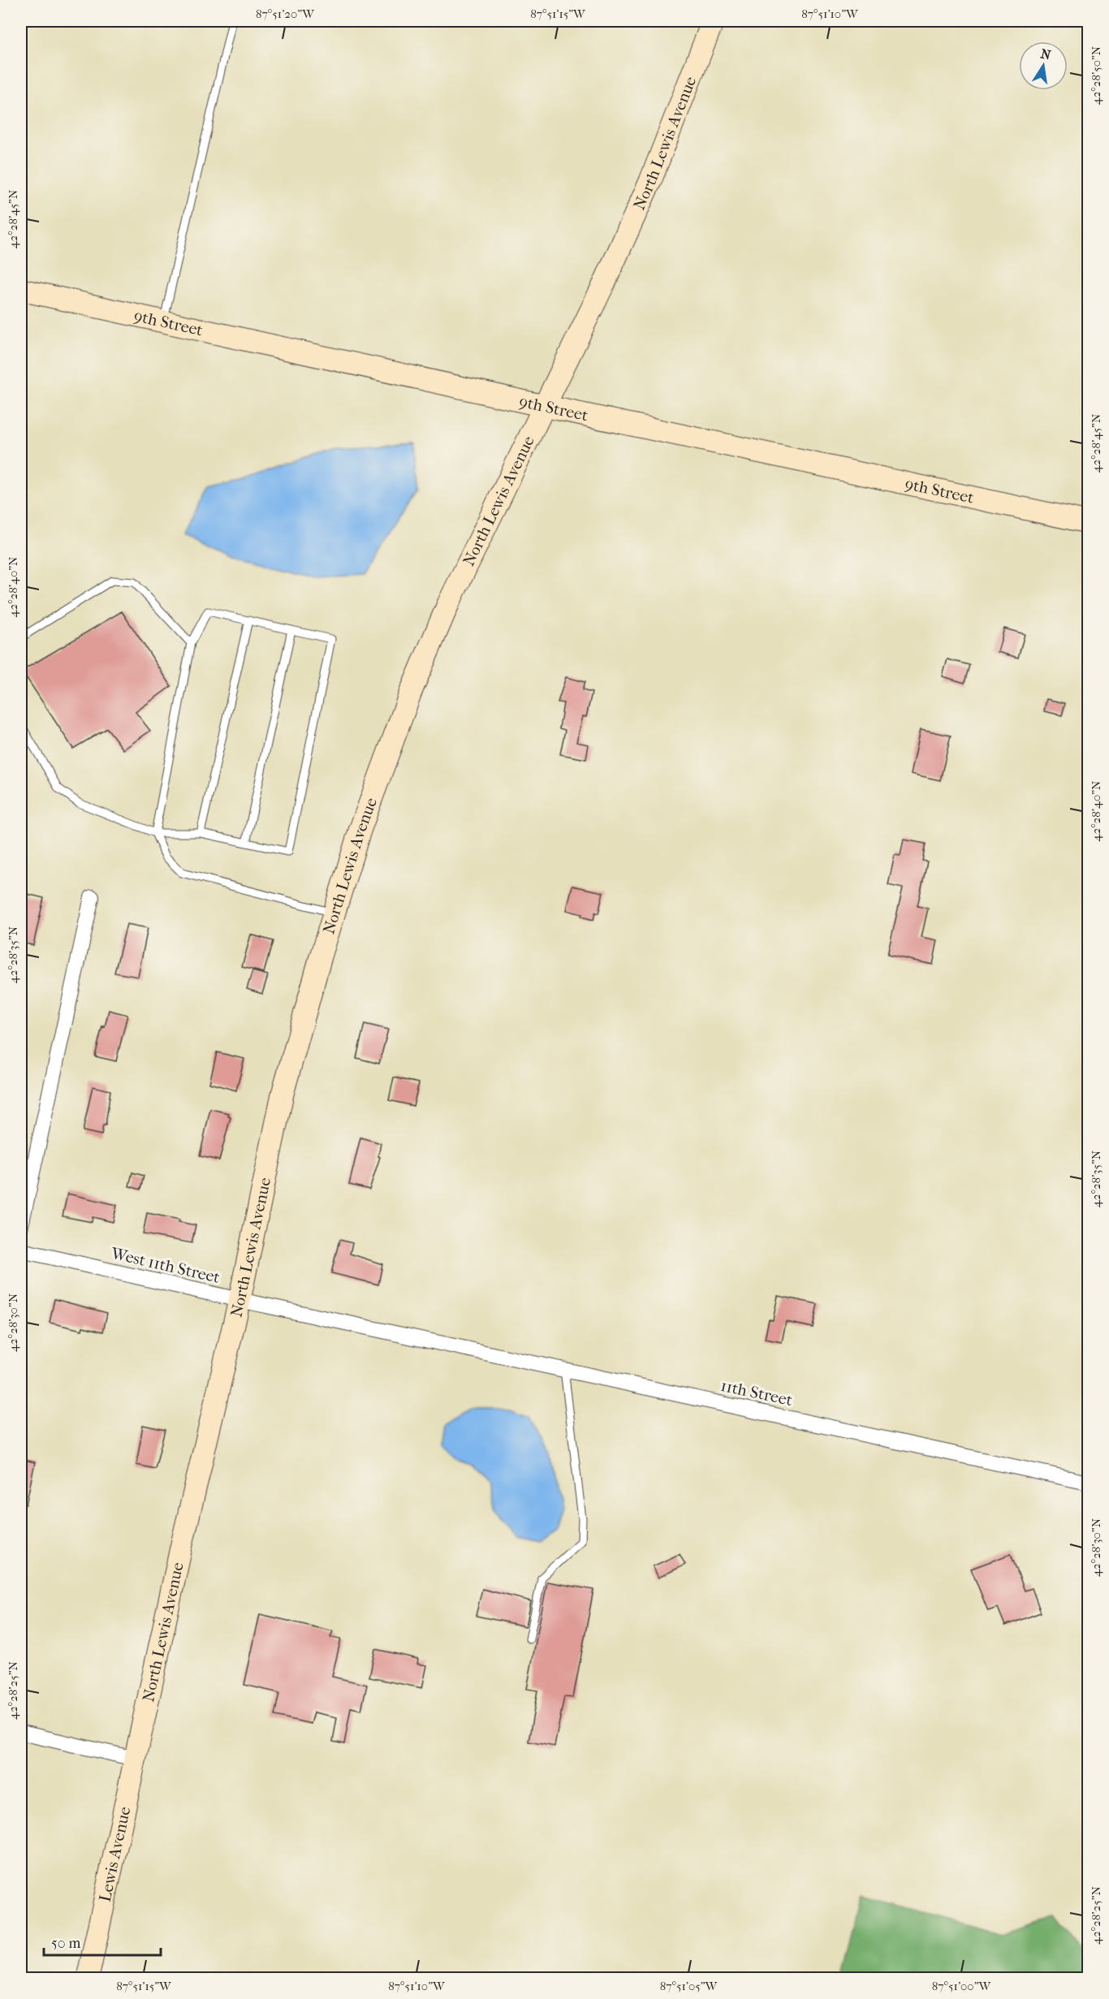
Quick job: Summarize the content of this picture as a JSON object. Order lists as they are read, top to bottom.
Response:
{
  "streets": {
    "main road": ["North Lewis Avenue", "9th Street", "Lewis Avenue"],
    "street": ["West 11th Street", "11th Street"]
  },
  "crossings": [
    ["North Lewis Avenue", "9th Street"],
    ["North Lewis Avenue", "West 11th Street"],
    ["North Lewis Avenue", "Lewis Avenue"],
    ["West 11th Street", "11th Street"]
  ],
  "scale_bar": "50 m",
  "north": "top",
  "coordinates": [
    "87°51'20\"W",
    "87°51'15\"W",
    "87°51'10\"W",
    "42°28'50\"N",
    "42°28'45\"N",
    "42°28'40\"N",
    "42°28'35\"N",
    "42°28'30\"N",
    "42°28'25\"N",
    "87°51'05\"W",
    "87°51'00\"W"
  ]
}
